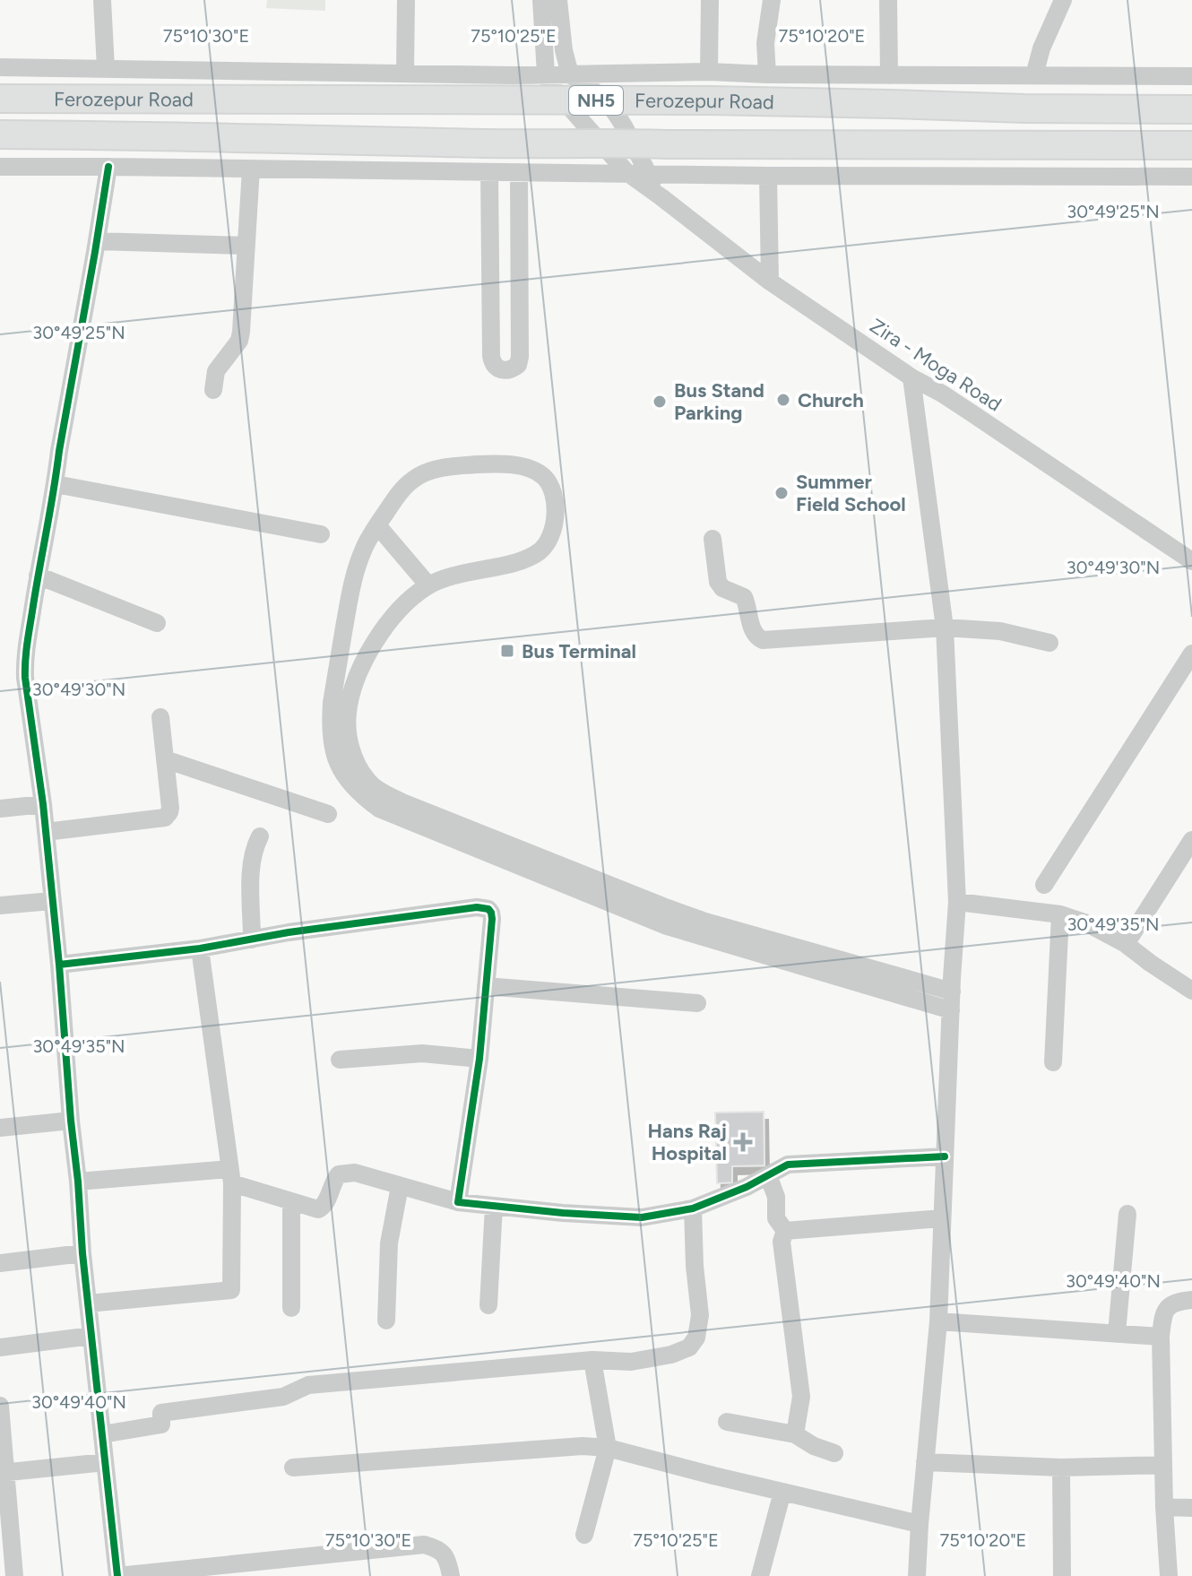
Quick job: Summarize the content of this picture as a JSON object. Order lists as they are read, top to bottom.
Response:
{
  "streets": {
    "highway": ["Ferozepur Road", "NH5"],
    "street": ["Zira - Moga Road"]
  },
  "places": {
    "other": ["Church", "Bus Stand Parking", "Summer Field School"],
    "transit": ["Bus Terminal"],
    "health": ["Hans Raj Hospital"]
  },
  "coordinates": [
    "75°10'30\"E",
    "75°10'25\"E",
    "75°10'20\"E",
    "30°49'25\"N",
    "30°49'30\"N",
    "30°49'35\"N",
    "30°49'40\"N"
  ]
}
